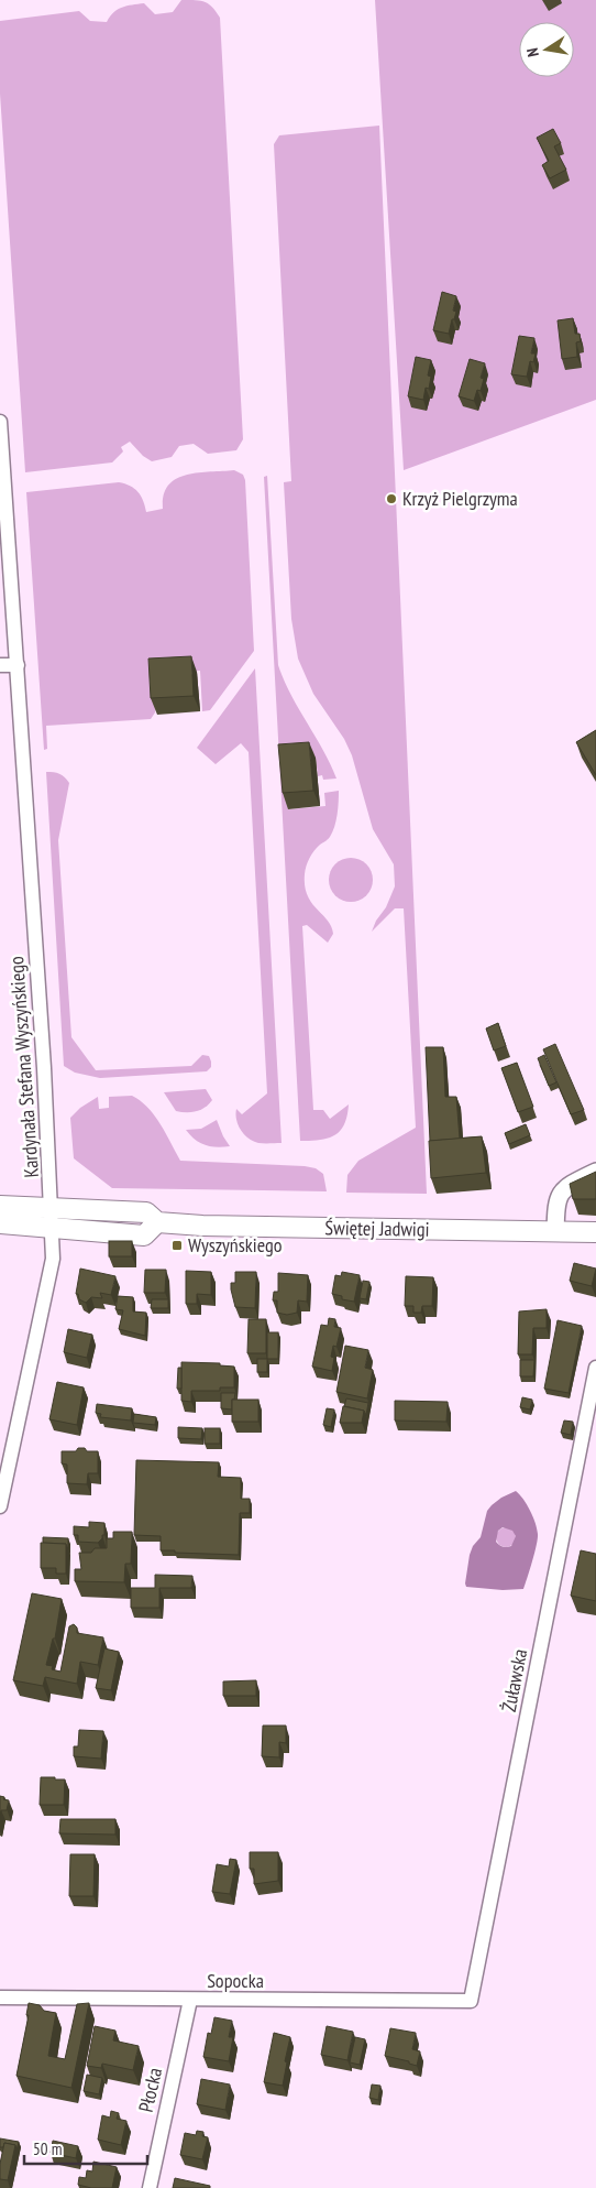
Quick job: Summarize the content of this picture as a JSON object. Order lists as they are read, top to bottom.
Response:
{
  "streets": {
    "main road": ["Świętej Jadwigi"],
    "street": [
      "Kardynała Stefana Wyszyńskiego",
      "Żuławska",
      "Sopocka",
      "Płocka"
    ]
  },
  "crossings": [
    ["Kardynała Stefana Wyszyńskiego", "Świętej Jadwigi"],
    ["Żuławska", "Sopocka"],
    ["Sopocka", "Płocka"]
  ],
  "places": {
    "other": ["Krzyż Pielgrzyma"],
    "transit": ["Wyszyńskiego"]
  },
  "scale_bar": "50 m",
  "north": "left"
}
